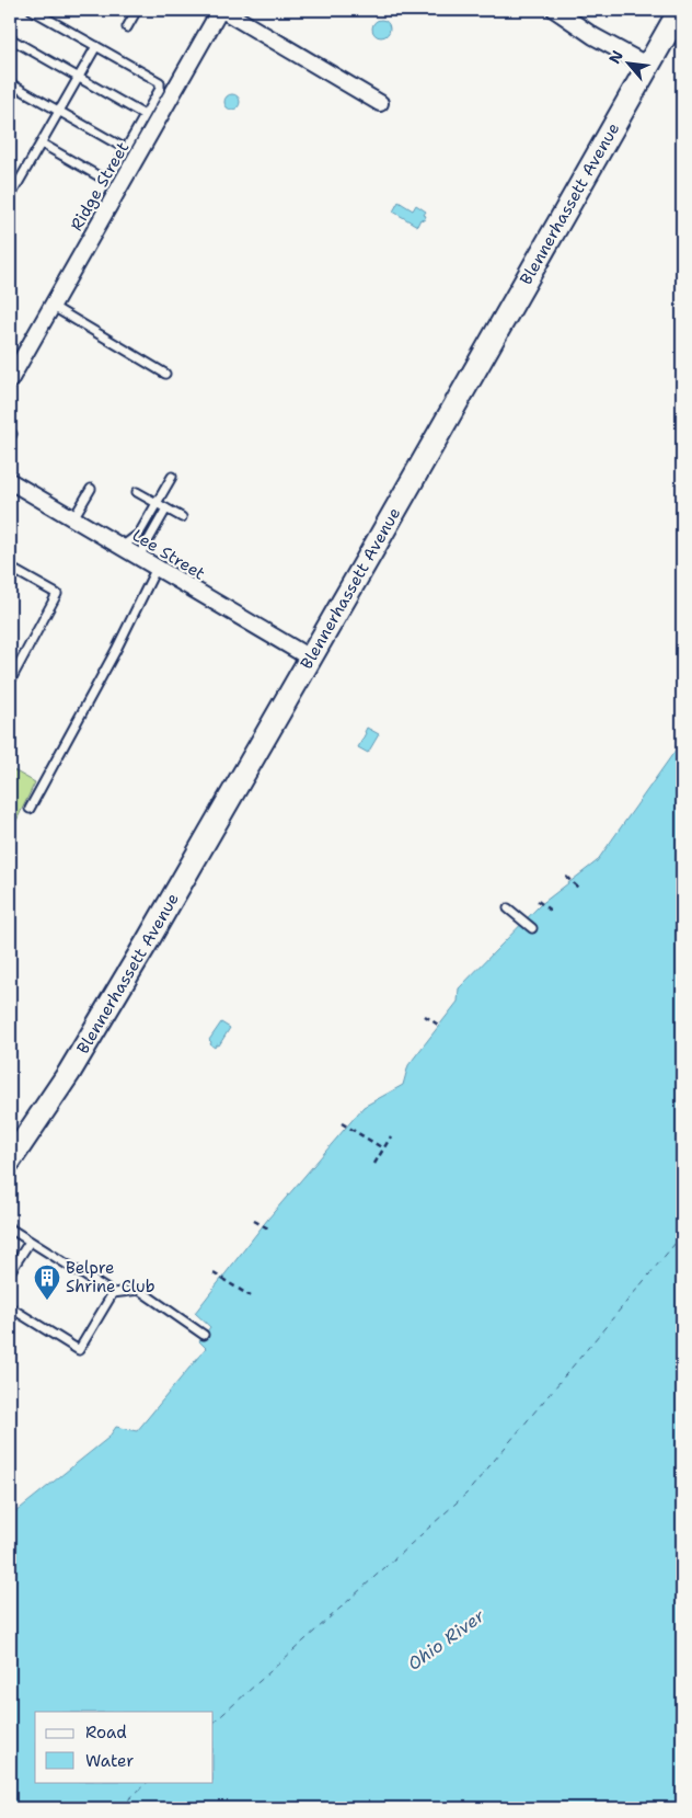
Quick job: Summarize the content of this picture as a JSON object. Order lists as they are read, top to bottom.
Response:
{
  "streets": {
    "street": ["Ridge Street", "Blennerhassett Avenue", "Lee Street"]
  },
  "crossings": [
    ["Blennerhassett Avenue", "Lee Street"]
  ],
  "water": ["Ohio River"],
  "places": {
    "building": ["Belpre Shrine Club"]
  },
  "legend": ["Road", "Water"],
  "north": "top left"
}
